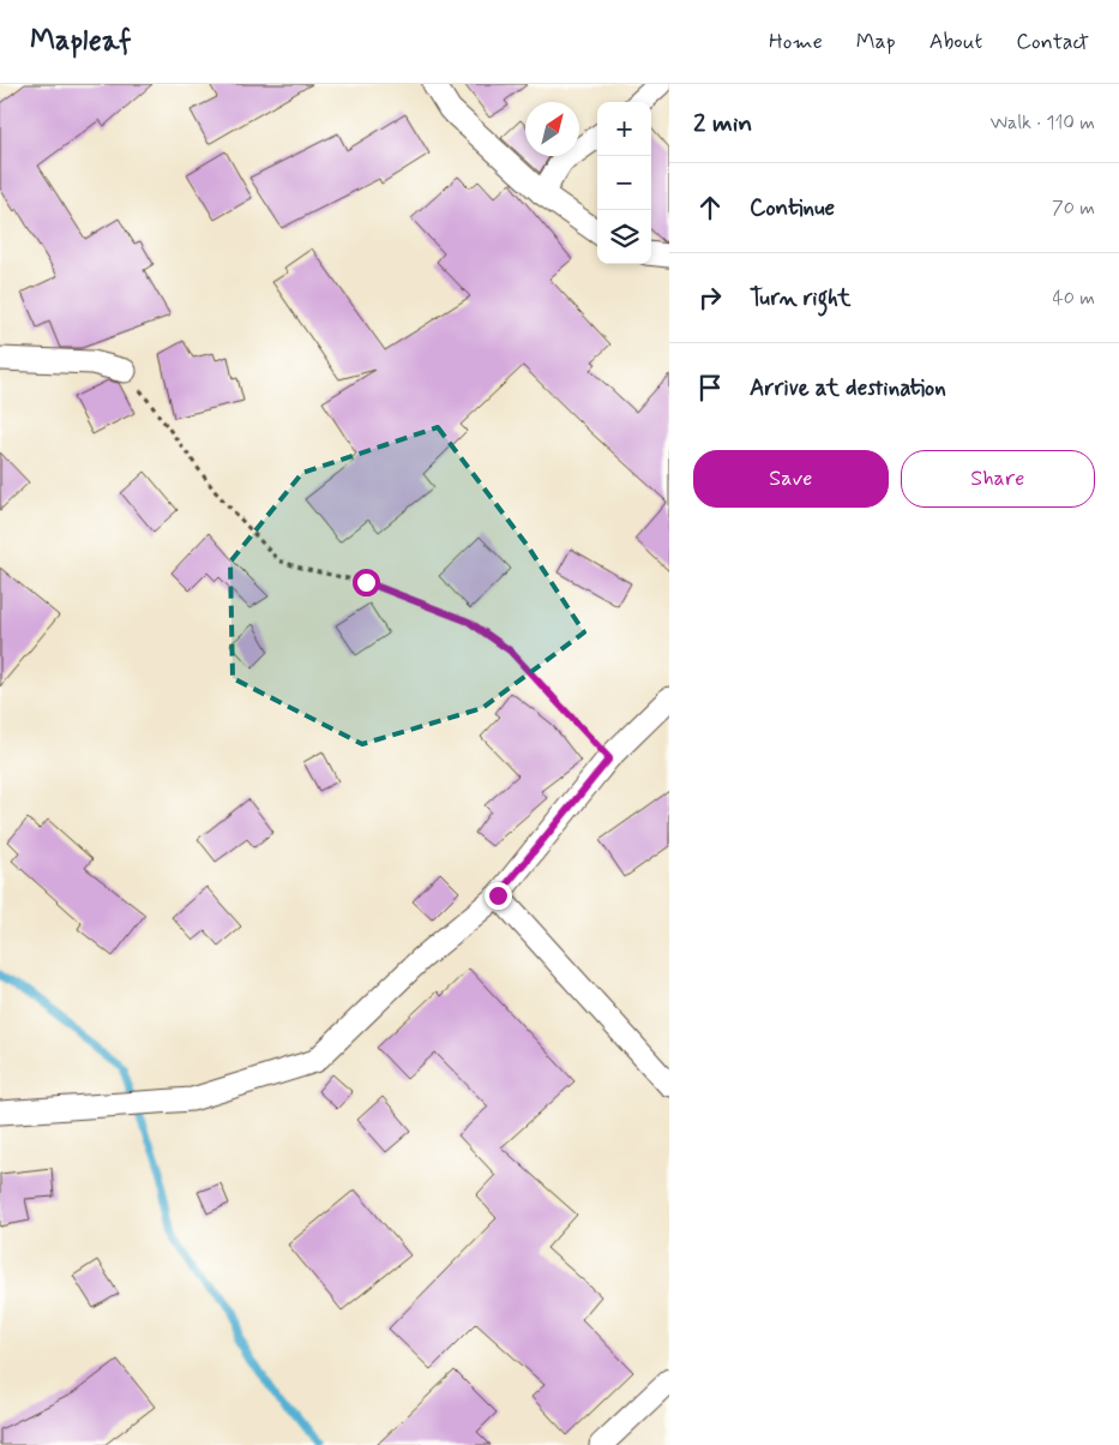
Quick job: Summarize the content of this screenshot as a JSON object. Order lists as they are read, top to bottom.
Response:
{
  "north": "top right",
  "page": {
    "header": "Mapleaf",
    "nav": [
      "Home",
      "Map",
      "About",
      "Contact"
    ],
    "heading": ["2 min", "Walk · 110 m"],
    "map_buttons": ["+", "−"],
    "list": [
      ["Continue", "70 m"],
      ["Turn right", "40 m"],
      "Arrive at destination"
    ],
    "buttons": ["Save", "Share"]
  }
}
